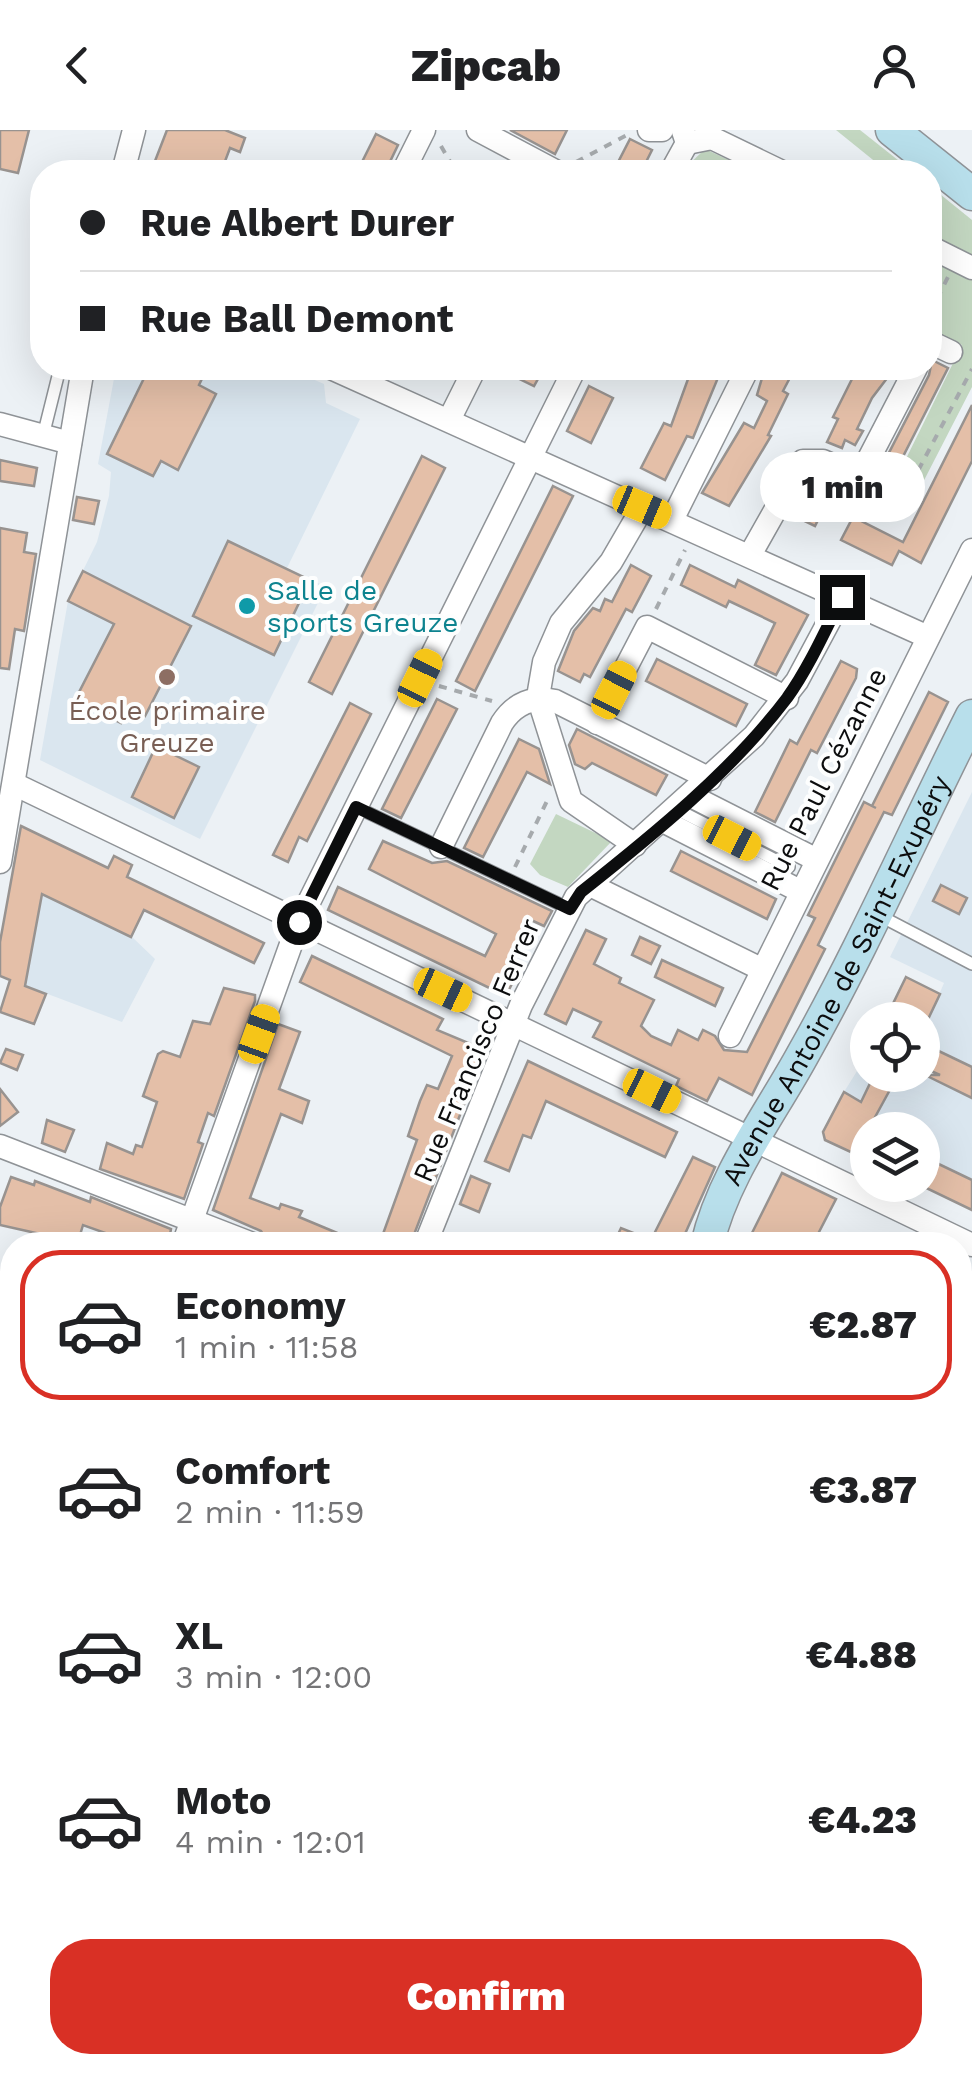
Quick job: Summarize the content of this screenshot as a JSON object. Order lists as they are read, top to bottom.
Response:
{
  "streets": {
    "main road": ["Avenue Antoine de Saint-Exupéry"],
    "street": ["Rue Paul Cézanne", "Rue Francisco Ferrer"]
  },
  "places": ["Salle de sports Greuze", "École primaire Greuze"],
  "page": {
    "header": "Zipcab",
    "banner": ["Rue Albert Durer", "Rue Ball Demont"],
    "bubble": "1 min",
    "list": [
      {
        "name": "Economy",
        "note": "1 min · 11:58",
        "value": "€2.87"
      },
      {
        "name": "Comfort",
        "note": "2 min · 11:59",
        "value": "€3.87"
      },
      {
        "name": "XL",
        "note": "3 min · 12:00",
        "value": "€4.88"
      },
      {
        "name": "Moto",
        "note": "4 min · 12:01",
        "value": "€4.23"
      }
    ],
    "buttons": "Confirm"
  }
}
